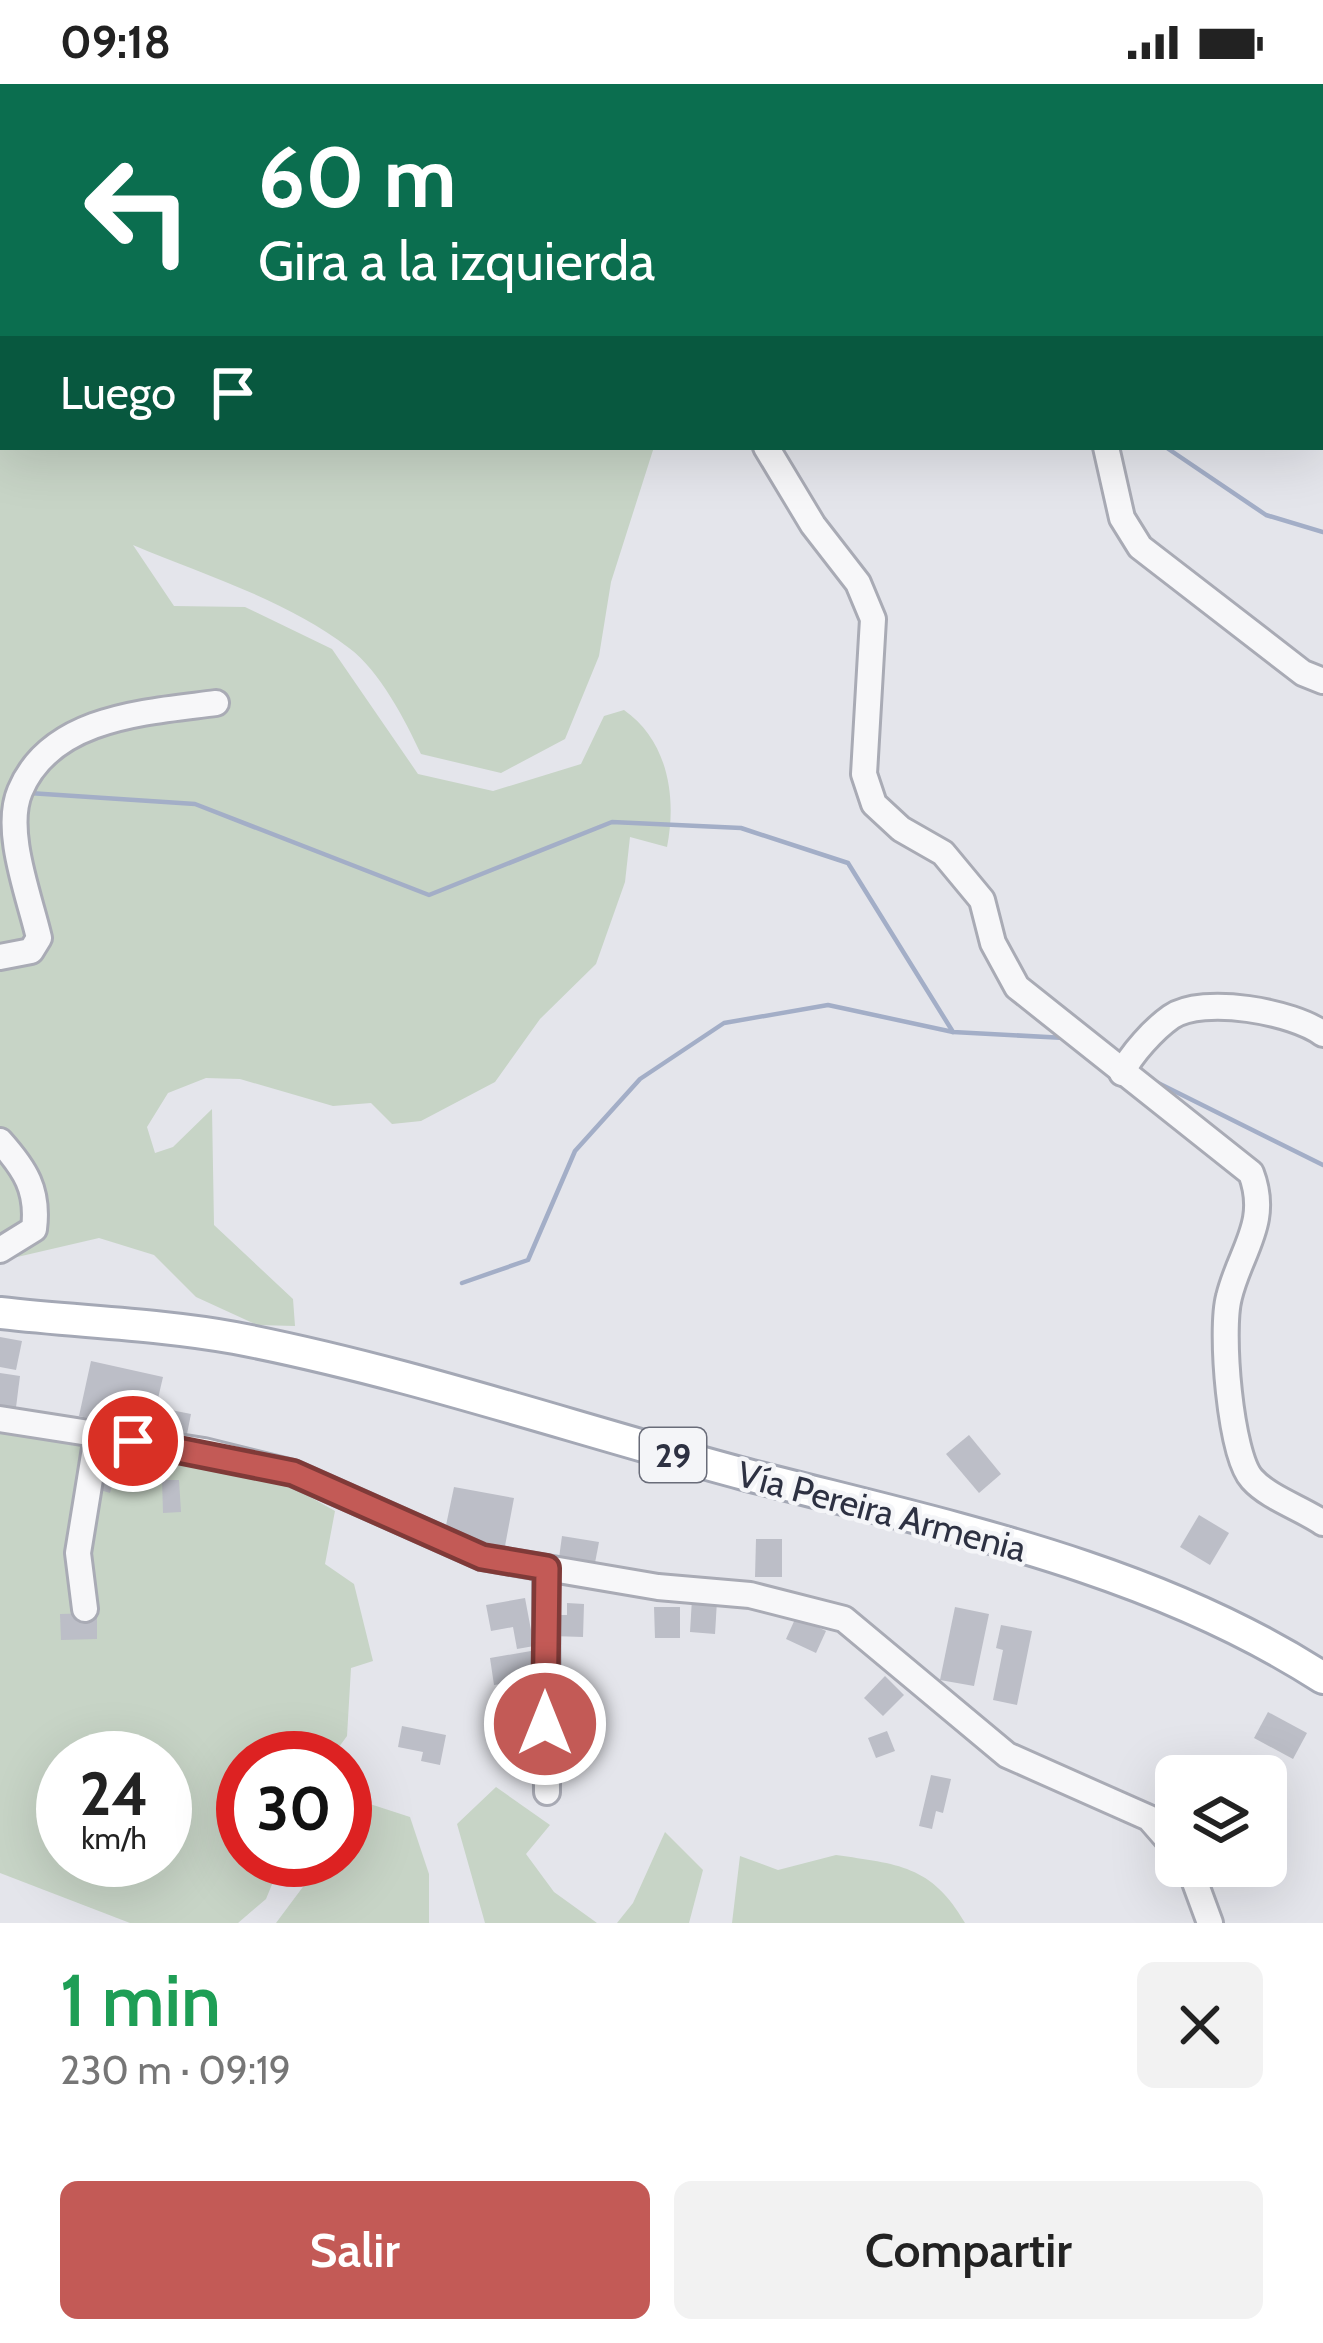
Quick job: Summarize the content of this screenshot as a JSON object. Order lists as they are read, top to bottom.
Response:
{
  "streets": {
    "main road": ["29", "Vía Pereira Armenia"]
  },
  "page": {
    "status": "09:18",
    "turn": ["60 m", "Gira a la izquierda"],
    "then": "Luego",
    "speed": "24 km/h",
    "limit": "30",
    "heading": ["1 min", "230 m · 09:19"],
    "buttons": ["Salir", "Compartir"]
  }
}
